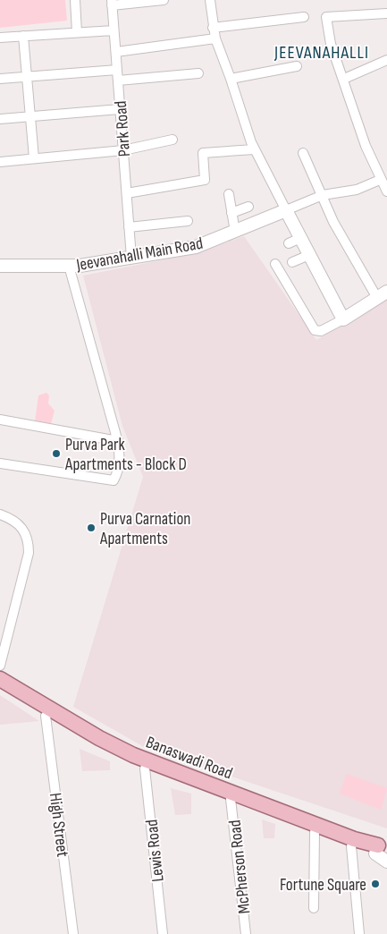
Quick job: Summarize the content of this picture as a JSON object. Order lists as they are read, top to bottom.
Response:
{
  "streets": {
    "main road": ["Banaswadi Road"],
    "street": [
      "Park Road",
      "Jeevanahalli Main Road",
      "High Street",
      "Lewis Road",
      "McPherson Road"
    ]
  },
  "crossings": [
    ["Park Road", "Jeevanahalli Main Road"],
    ["Banaswadi Road", "High Street"],
    ["Banaswadi Road", "Lewis Road"],
    ["Banaswadi Road", "McPherson Road"]
  ],
  "districts": ["JEEVANAHALLI"],
  "places": ["Purva Park Apartments - Block D", "Purva Carnation Apartments", "Fortune Square"]
}
